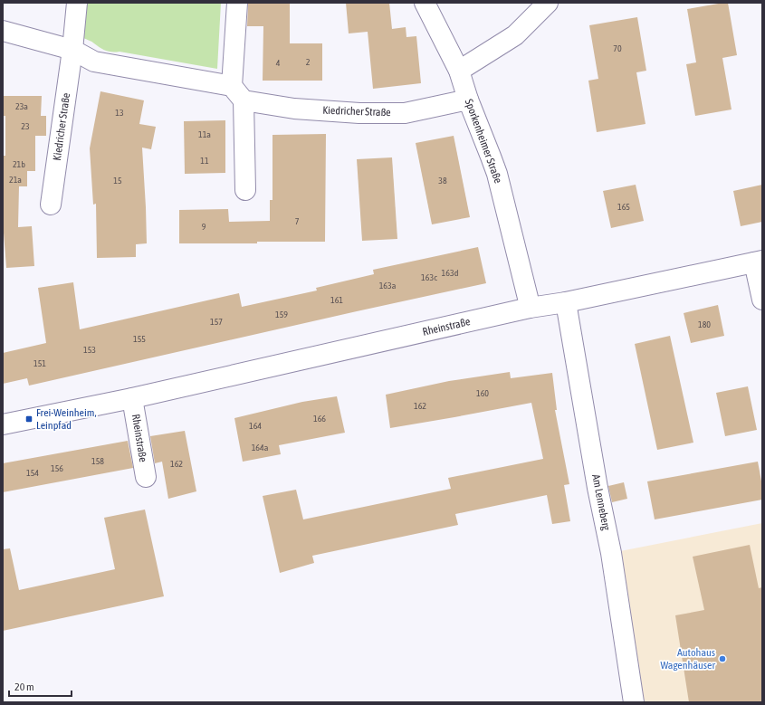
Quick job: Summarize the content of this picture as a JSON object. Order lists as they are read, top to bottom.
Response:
{
  "streets": {
    "street": [
      "Kiedricher Straße",
      "Sporkenheimer Straße",
      "Rheinstraße",
      "Am Lenneberg"
    ]
  },
  "crossings": [
    ["Kiedricher Straße", "Sporkenheimer Straße"],
    ["Sporkenheimer Straße", "Rheinstraße"],
    ["Rheinstraße", "Am Lenneberg"]
  ],
  "places": {
    "transit": ["Frei-Weinheim, Leinpfad"],
    "other": ["Autohaus Wagenhäuser"]
  },
  "house_numbers": [
    "70",
    "2",
    "4",
    "23a",
    "13",
    "23",
    "11a",
    "11",
    "21b",
    "21a",
    "15",
    "38",
    "165",
    "7",
    "9",
    "163d",
    "163c",
    "163a",
    "161",
    "159",
    "157",
    "180",
    "155",
    "153",
    "151",
    "160",
    "162",
    "166",
    "164",
    "164a",
    "158",
    "162",
    "156",
    "154"
  ],
  "scale_bar": "20 m"
}
